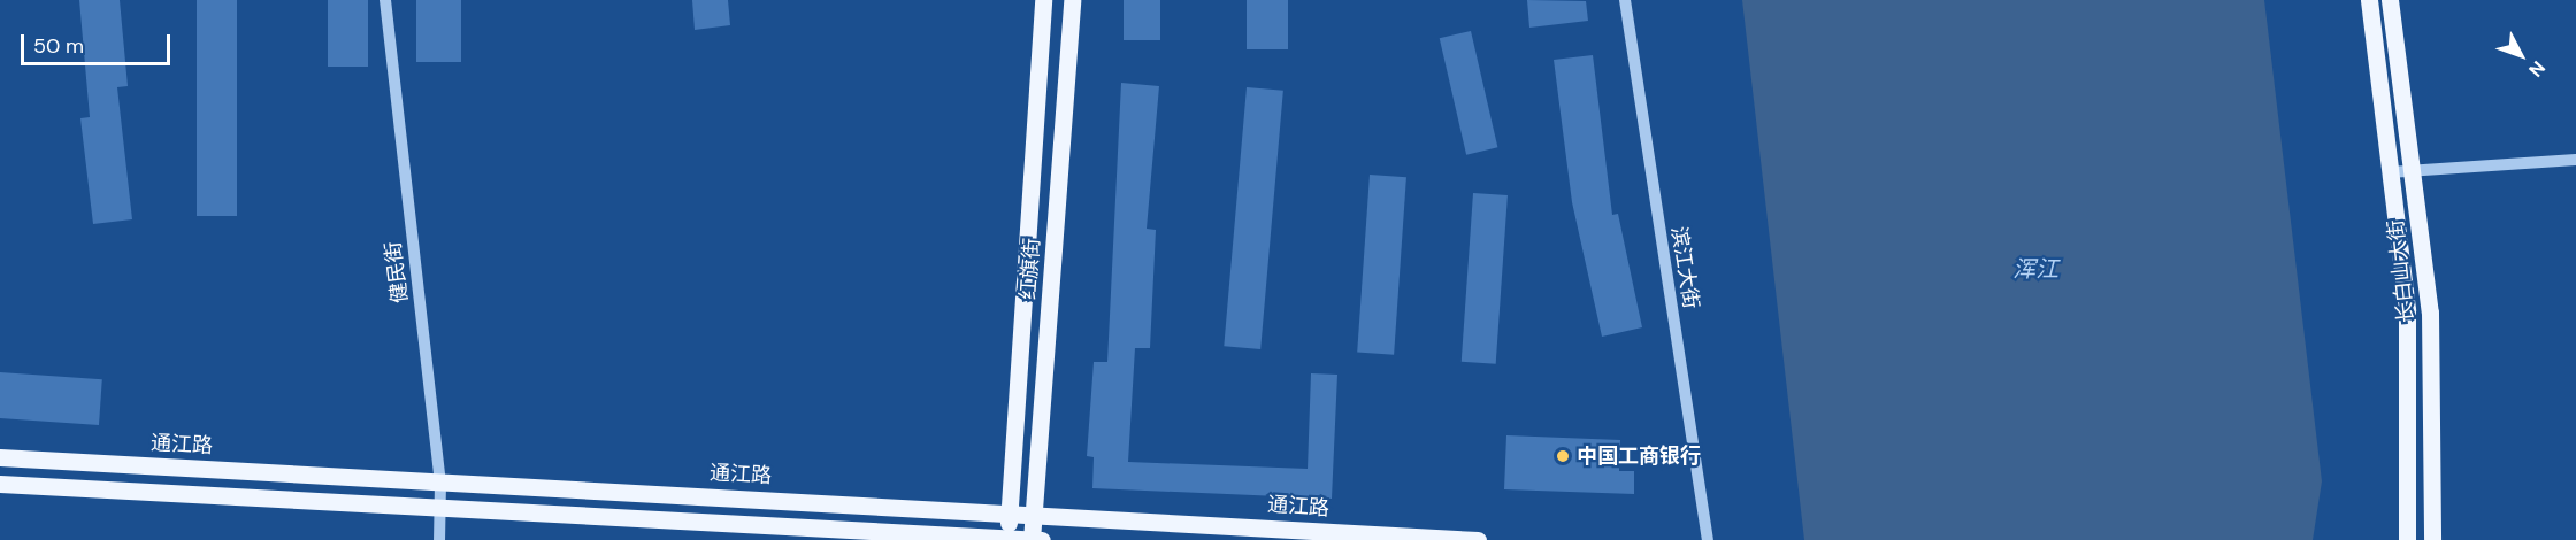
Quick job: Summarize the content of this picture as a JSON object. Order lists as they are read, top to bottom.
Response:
{
  "streets": {
    "main road": ["红旗街", "长白山大街", "通江路"],
    "street": ["滨江大街", "健民街"]
  },
  "crossings": [
    ["红旗街", "通江路"],
    ["健民街", "通江路"]
  ],
  "water": ["浑江"],
  "places": ["中国工商银行"],
  "scale_bar": "50 m",
  "north": "bottom right"
}
